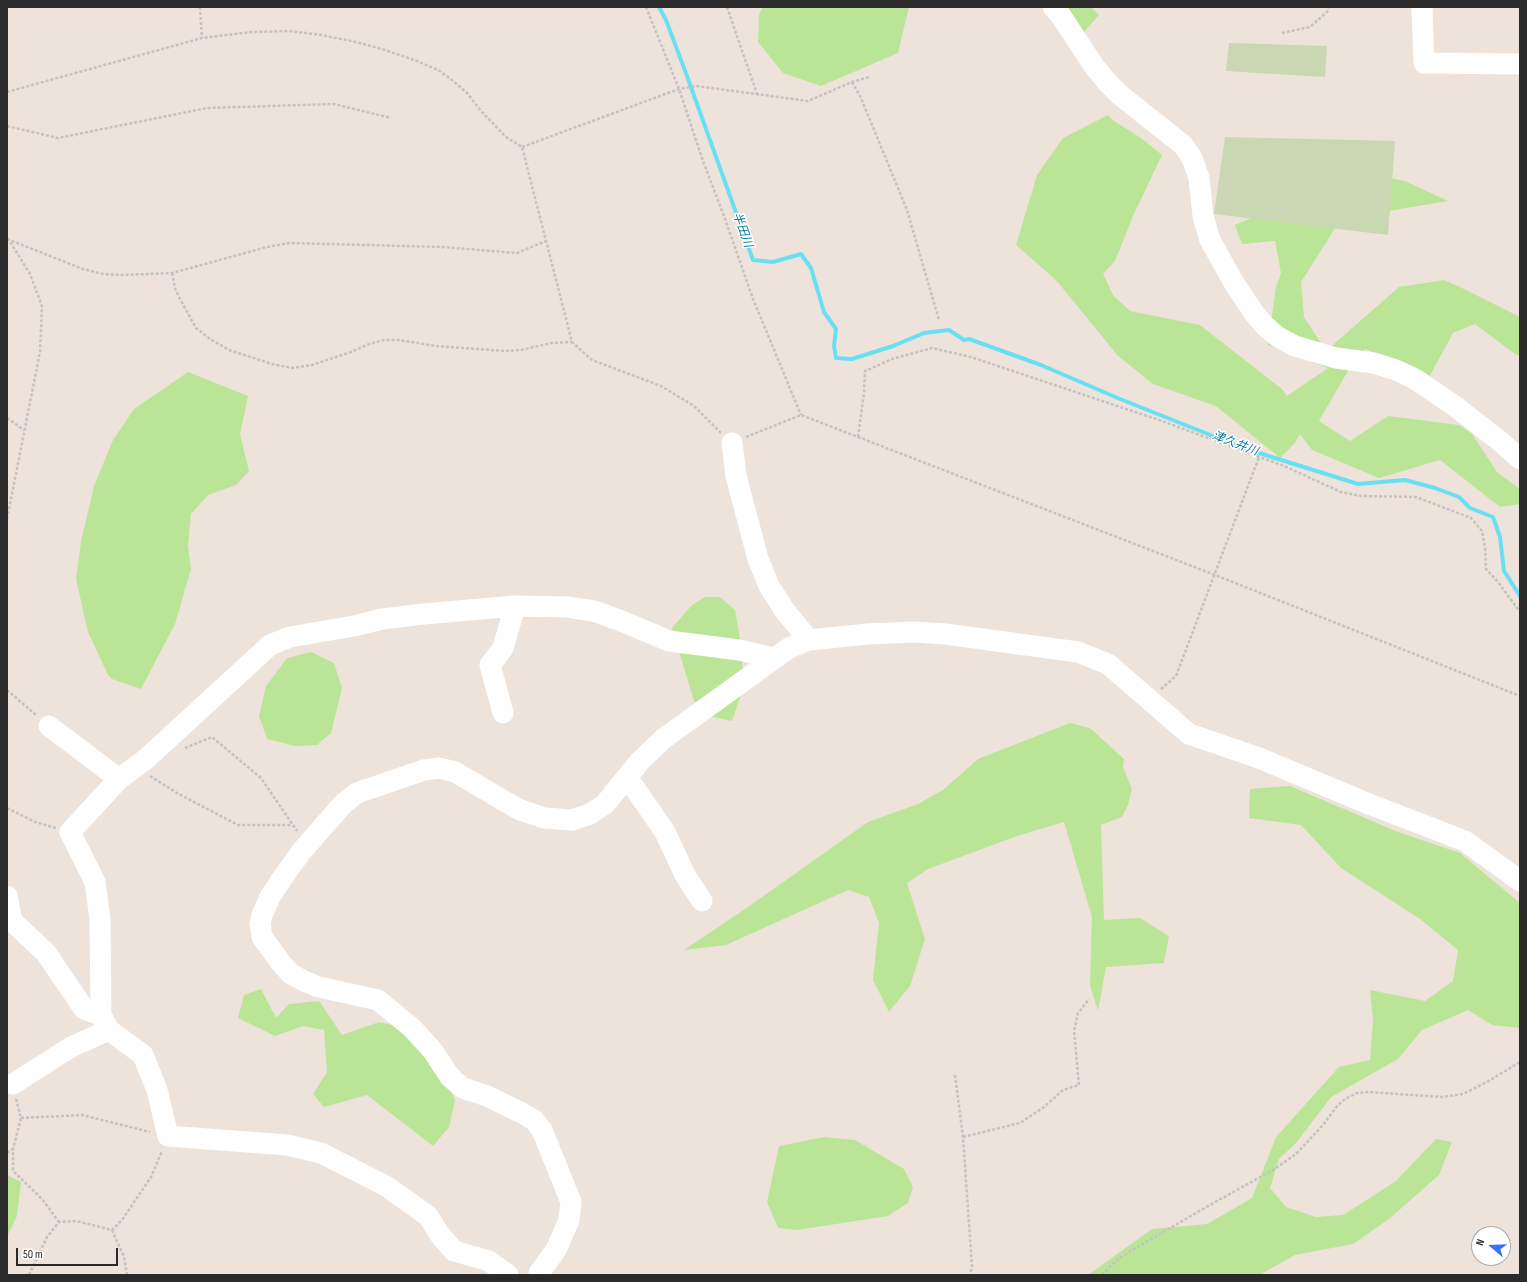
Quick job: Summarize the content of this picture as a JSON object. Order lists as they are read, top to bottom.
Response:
{
  "water": ["半田川", "津久井川"],
  "scale_bar": "50 m",
  "north": "left"
}
